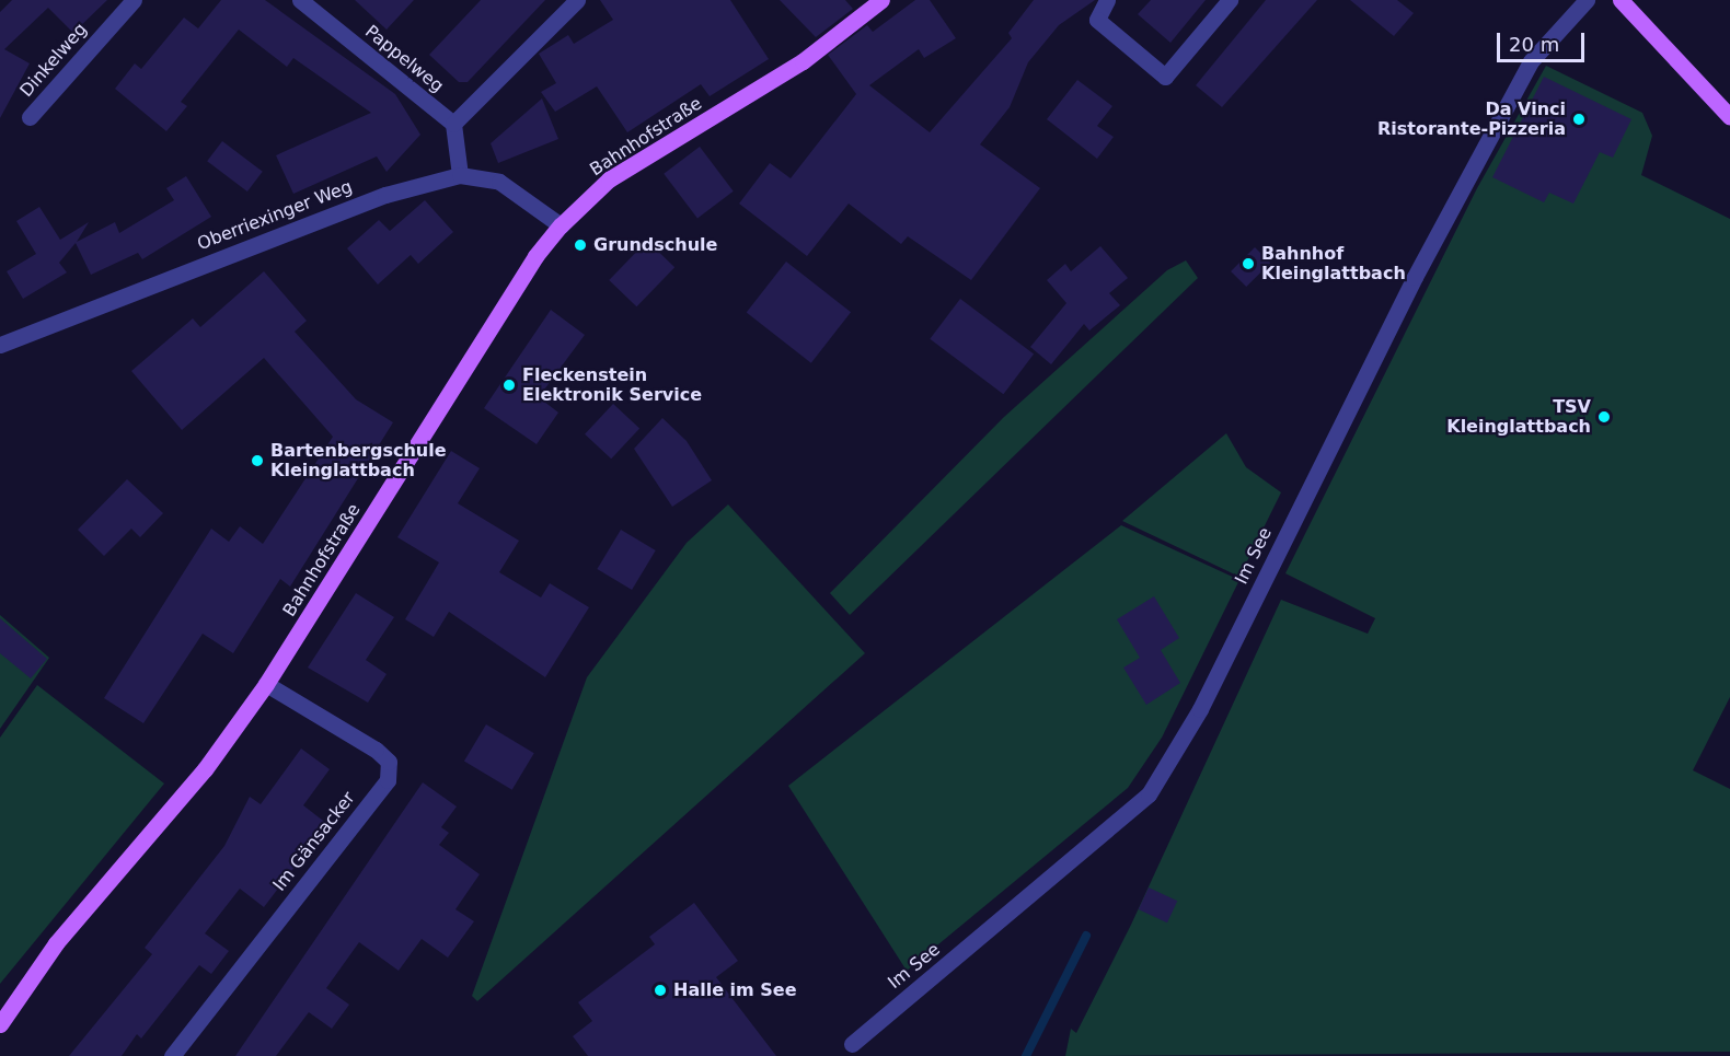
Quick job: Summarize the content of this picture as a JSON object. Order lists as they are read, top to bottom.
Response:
{
  "streets": {
    "main road": ["Bahnhofstraße"],
    "street": [
      "Pappelweg",
      "Dinkelweg",
      "Oberriexinger Weg",
      "Im See",
      "Im Gänsacker"
    ]
  },
  "crossings": [
    ["Bahnhofstraße", "Oberriexinger Weg"],
    ["Bahnhofstraße", "Im Gänsacker"]
  ],
  "places": [
    "Da Vinci Ristorante-Pizzeria",
    "Grundschule",
    "Bahnhof Kleinglattbach",
    "Fleckenstein Elektronik Service",
    "TSV Kleinglattbach",
    "Bartenbergschule Kleinglattbach",
    "Halle im See"
  ],
  "scale_bar": "20 m"
}
